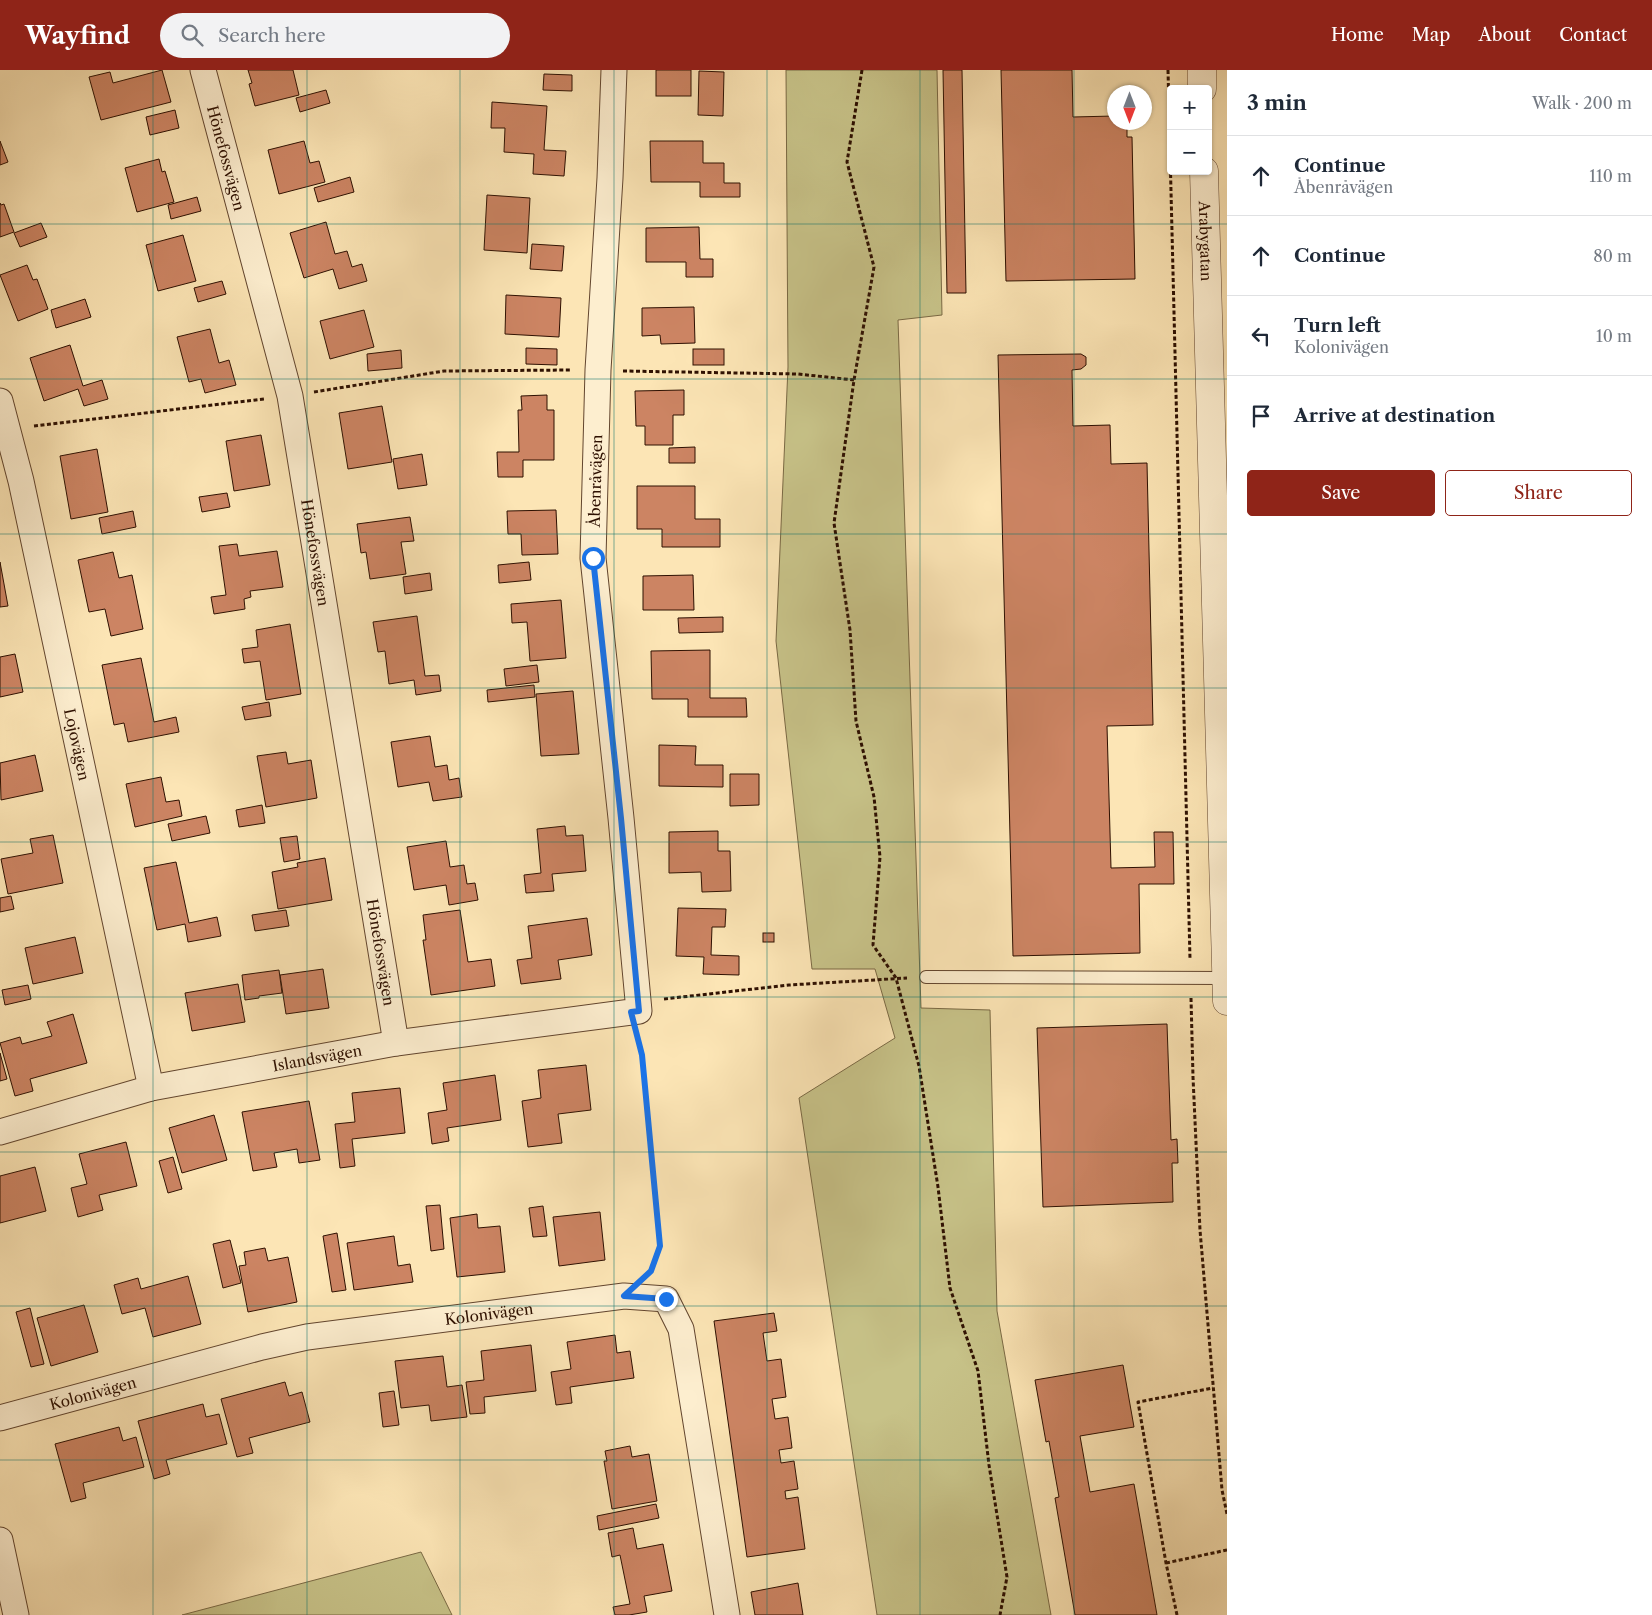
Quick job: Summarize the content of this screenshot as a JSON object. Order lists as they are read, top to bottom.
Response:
{
  "streets": {
    "street": [
      "Hönefossvägen",
      "Arabygatan",
      "Åbenråvägen",
      "Lojovägen",
      "Islandsvägen",
      "Kolonivägen"
    ]
  },
  "crossings": [
    ["Hönefossvägen", "Islandsvägen"],
    ["Åbenråvägen", "Islandsvägen"],
    ["Lojovägen", "Islandsvägen"]
  ],
  "north": "bottom",
  "page": {
    "header": "Wayfind",
    "search": "Search here",
    "nav": [
      "Home",
      "Map",
      "About",
      "Contact"
    ],
    "heading": ["3 min", "Walk · 200 m"],
    "map_buttons": ["+", "−"],
    "list": [
      ["Continue", "Åbenråvägen", "110 m"],
      ["Continue", "80 m"],
      ["Turn left", "Kolonivägen", "10 m"],
      "Arrive at destination"
    ],
    "buttons": ["Save", "Share"]
  }
}
